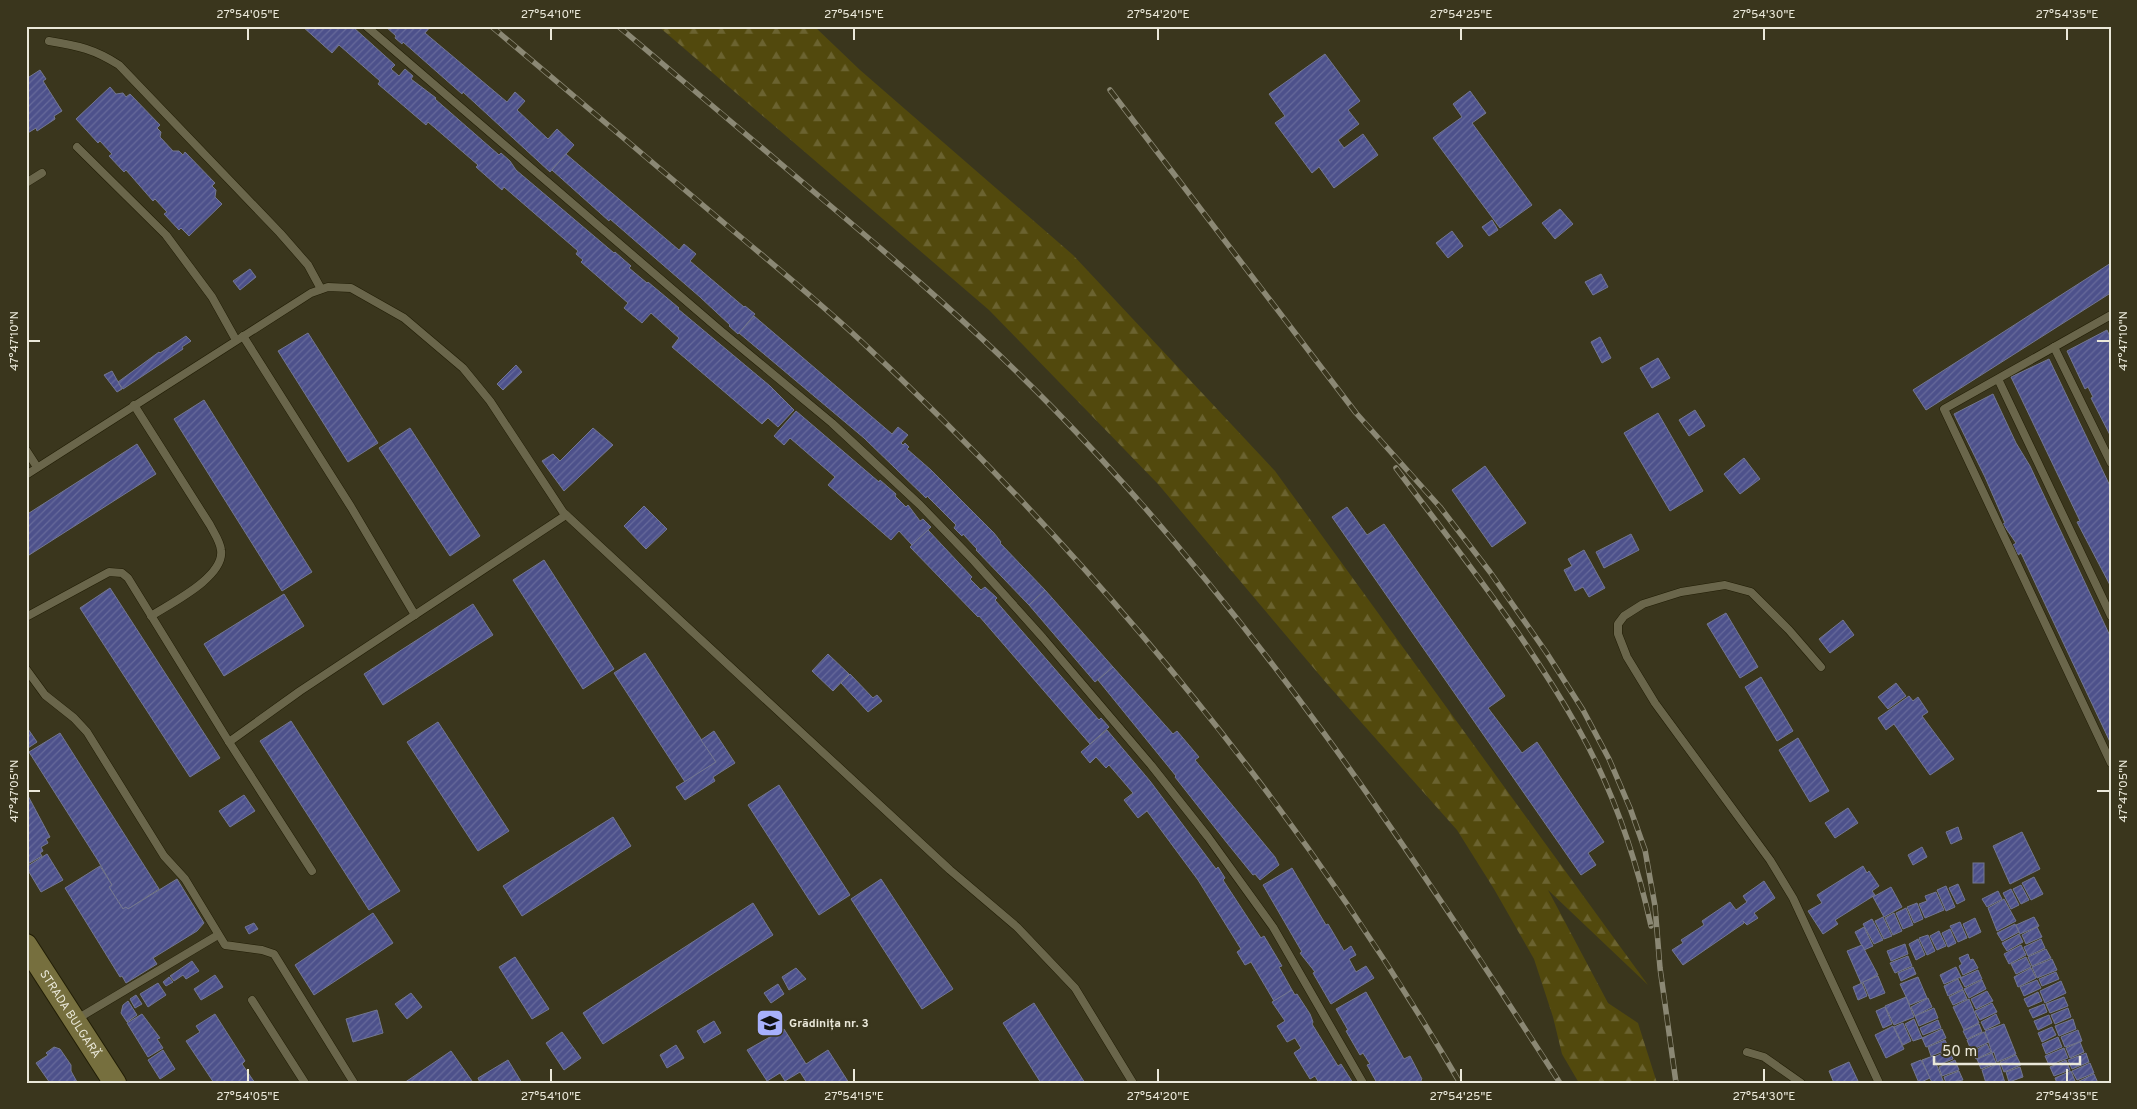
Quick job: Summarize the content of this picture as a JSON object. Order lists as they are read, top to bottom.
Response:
{
  "streets": {
    "street": ["STRADA BULGARĂ"]
  },
  "places": {
    "school or university": ["Grădinița nr. 3"]
  },
  "scale_bar": "50 m",
  "coordinates": [
    "27°54'05\"E",
    "27°54'10\"E",
    "27°54'15\"E",
    "27°54'20\"E",
    "27°54'25\"E",
    "27°54'30\"E",
    "27°54'35\"E",
    "47°47'10\"N",
    "47°47'05\"N"
  ]
}
